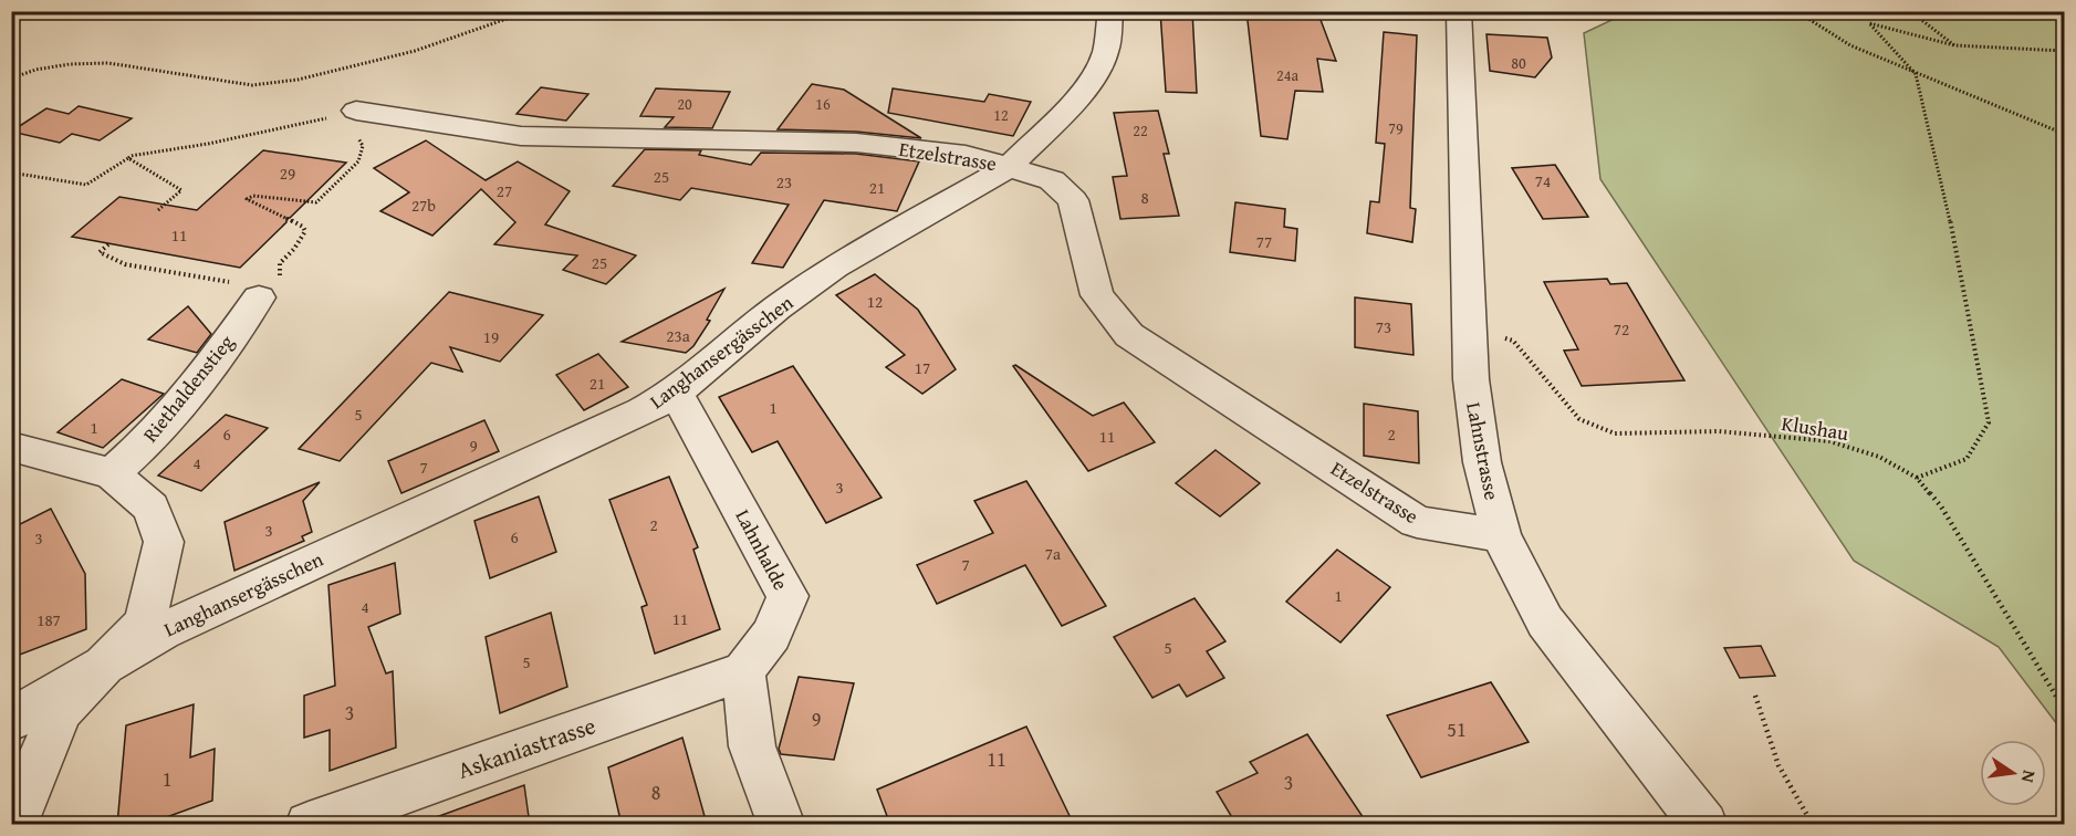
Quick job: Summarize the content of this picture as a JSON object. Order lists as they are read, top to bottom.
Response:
{
  "streets": {
    "street": [
      "Etzelstrasse",
      "Langhansergässchen",
      "Riethaldenstieg",
      "Lahnstrasse",
      "Lahnhalde",
      "Askaniastrasse"
    ],
    "path": ["Klushau"]
  },
  "crossings": [
    ["Etzelstrasse", "Langhansergässchen"],
    ["Etzelstrasse", "Lahnstrasse"],
    ["Langhansergässchen", "Lahnhalde"],
    ["Klushau", "Lahnstrasse"],
    ["Lahnhalde", "Askaniastrasse"]
  ],
  "house_numbers": [
    "80",
    "24a",
    "20",
    "16",
    "12",
    "79",
    "22",
    "29",
    "25",
    "74",
    "23",
    "21",
    "27",
    "8",
    "27b",
    "11",
    "77",
    "25",
    "12",
    "73",
    "72",
    "23a",
    "19",
    "17",
    "21",
    "1",
    "5",
    "1",
    "6",
    "2",
    "11",
    "9",
    "4",
    "7",
    "3",
    "2",
    "3",
    "6",
    "3",
    "7a",
    "7",
    "1",
    "4",
    "11",
    "187",
    "5",
    "5",
    "3",
    "9",
    "51",
    "11",
    "1",
    "3",
    "8"
  ],
  "north": "right"
}
